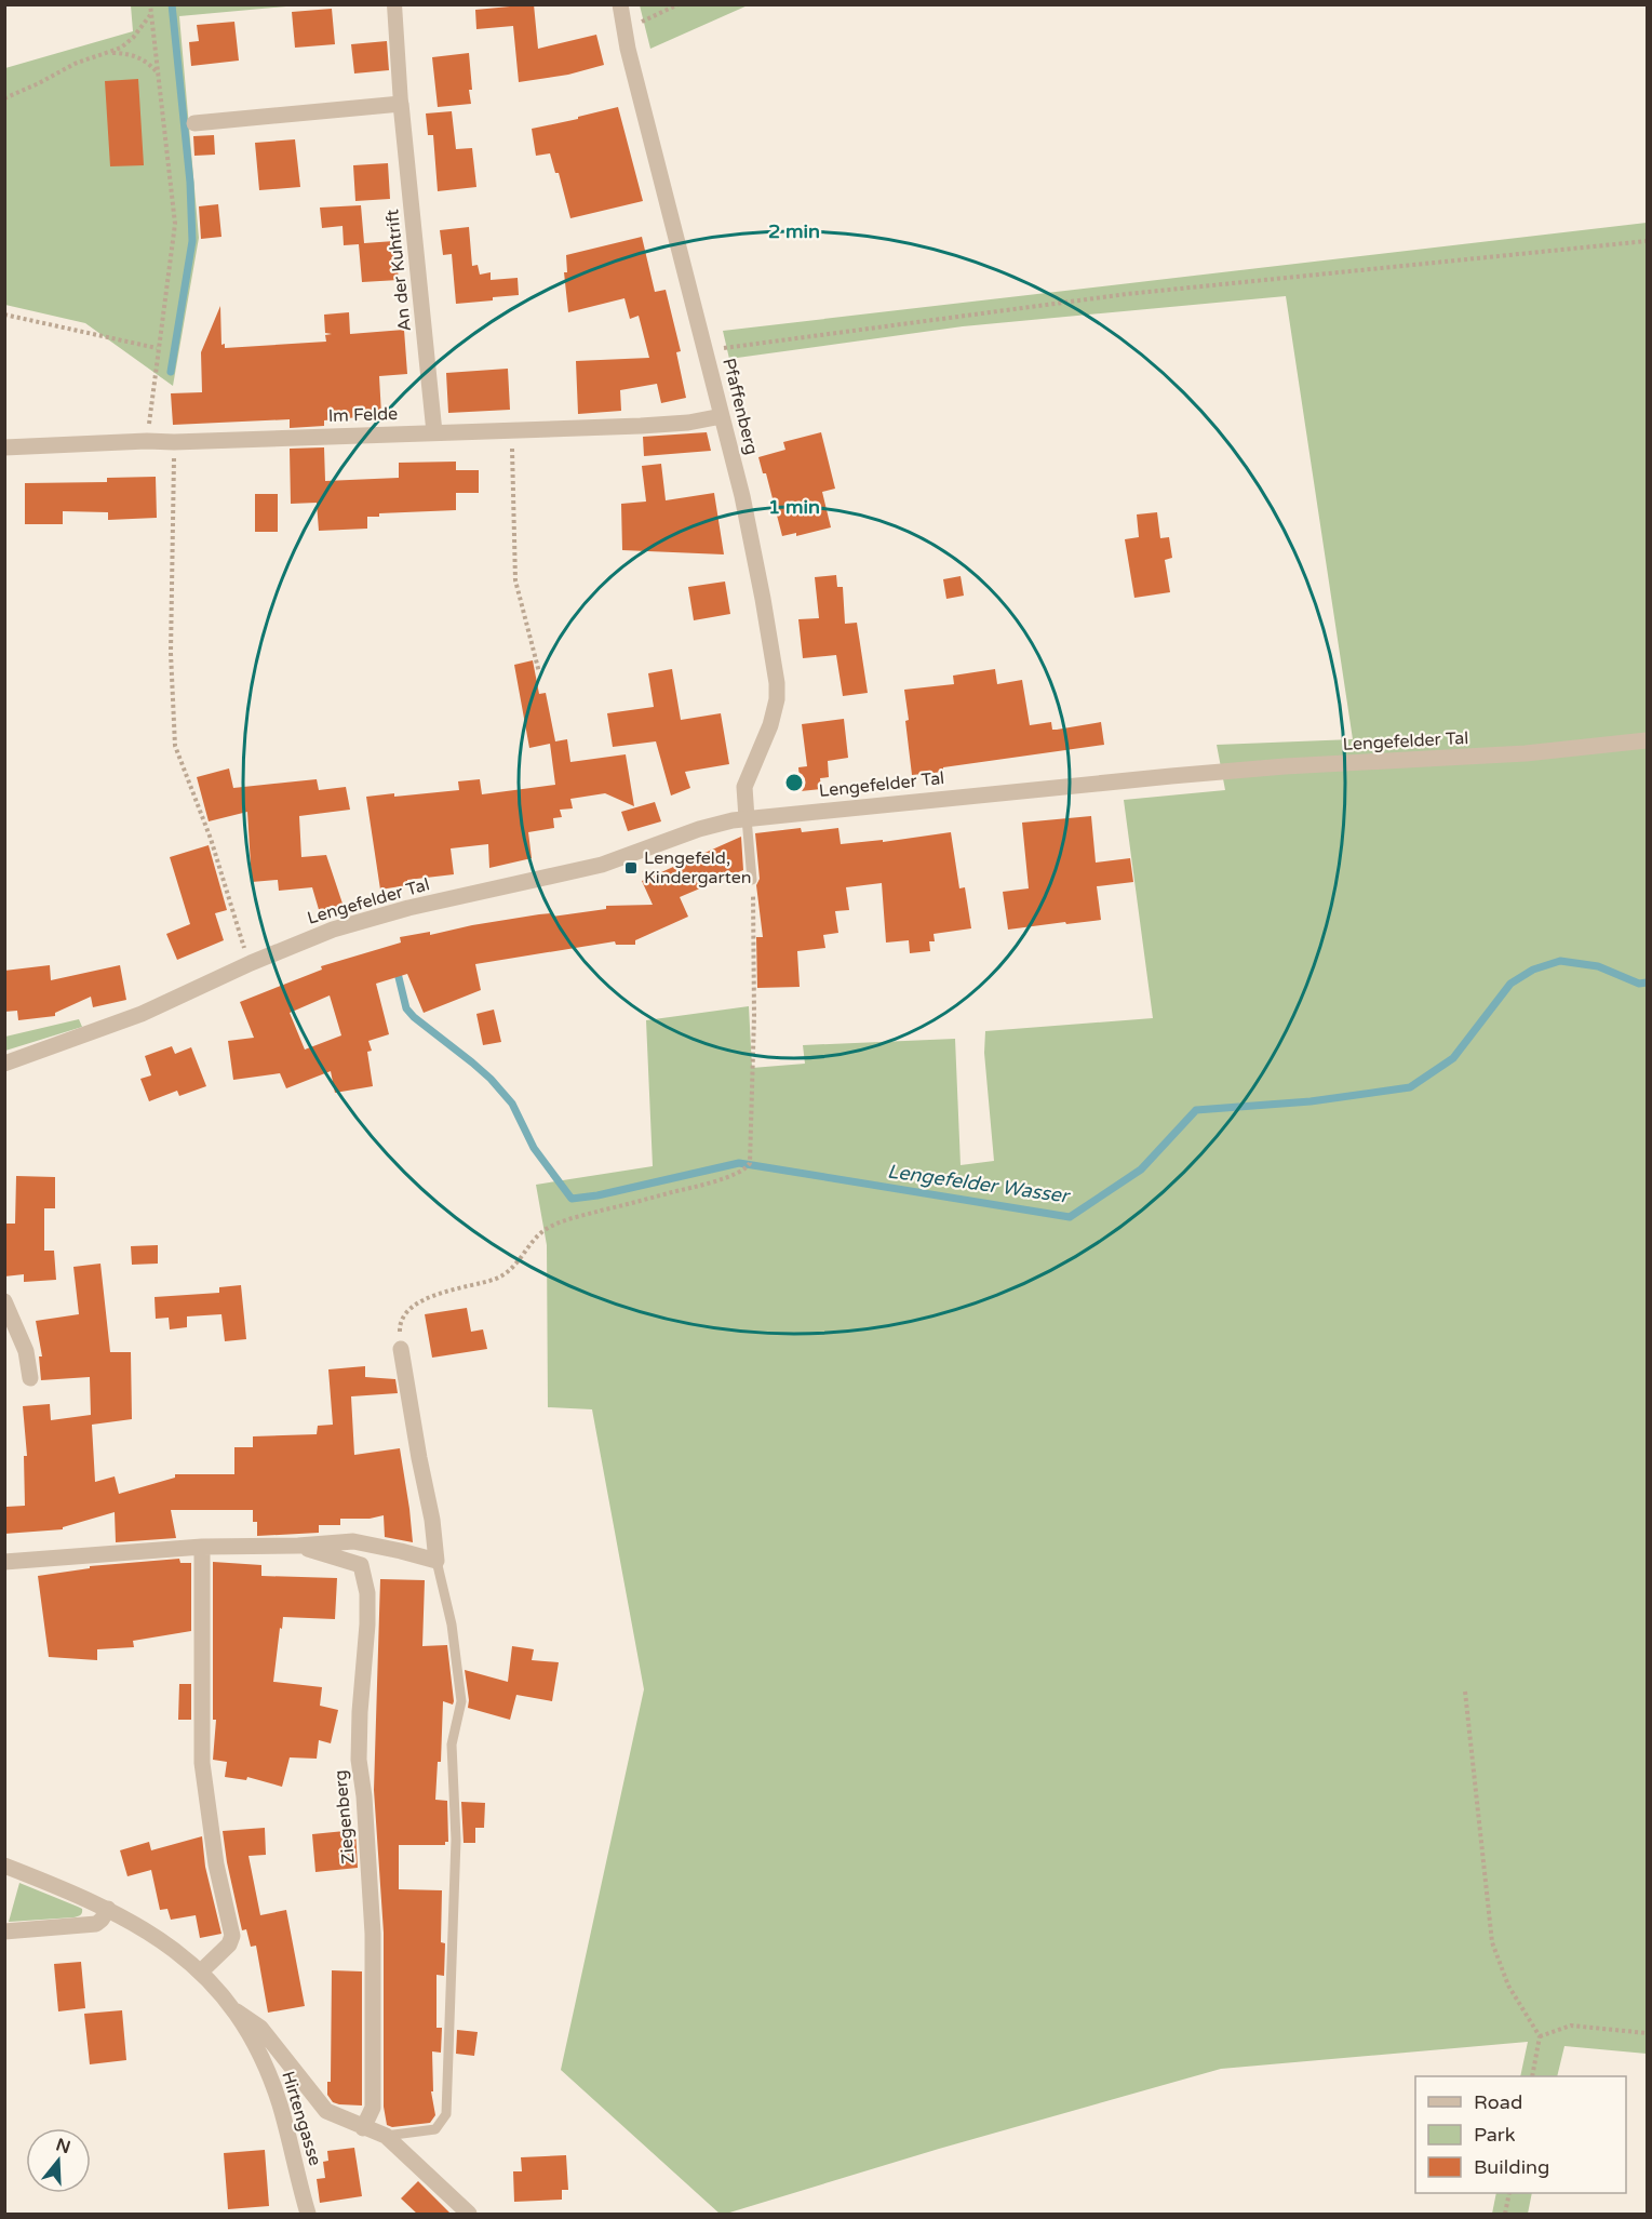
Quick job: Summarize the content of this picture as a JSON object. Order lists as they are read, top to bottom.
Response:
{
  "streets": {
    "street": [
      "An der Kuhtrift",
      "Pfaffenberg",
      "Im Felde",
      "Lengefelder Tal",
      "Ziegenberg",
      "Hirtengasse"
    ]
  },
  "crossings": [
    ["An der Kuhtrift", "Im Felde"],
    ["Pfaffenberg", "Im Felde"],
    ["Pfaffenberg", "Lengefelder Tal"]
  ],
  "water": ["Lengefelder Wasser"],
  "places": {
    "transit": ["Lengefeld, Kindergarten"]
  },
  "legend": ["Road", "Park", "Building"],
  "north": "top",
  "rings": ["2 min", "1 min"]
}
